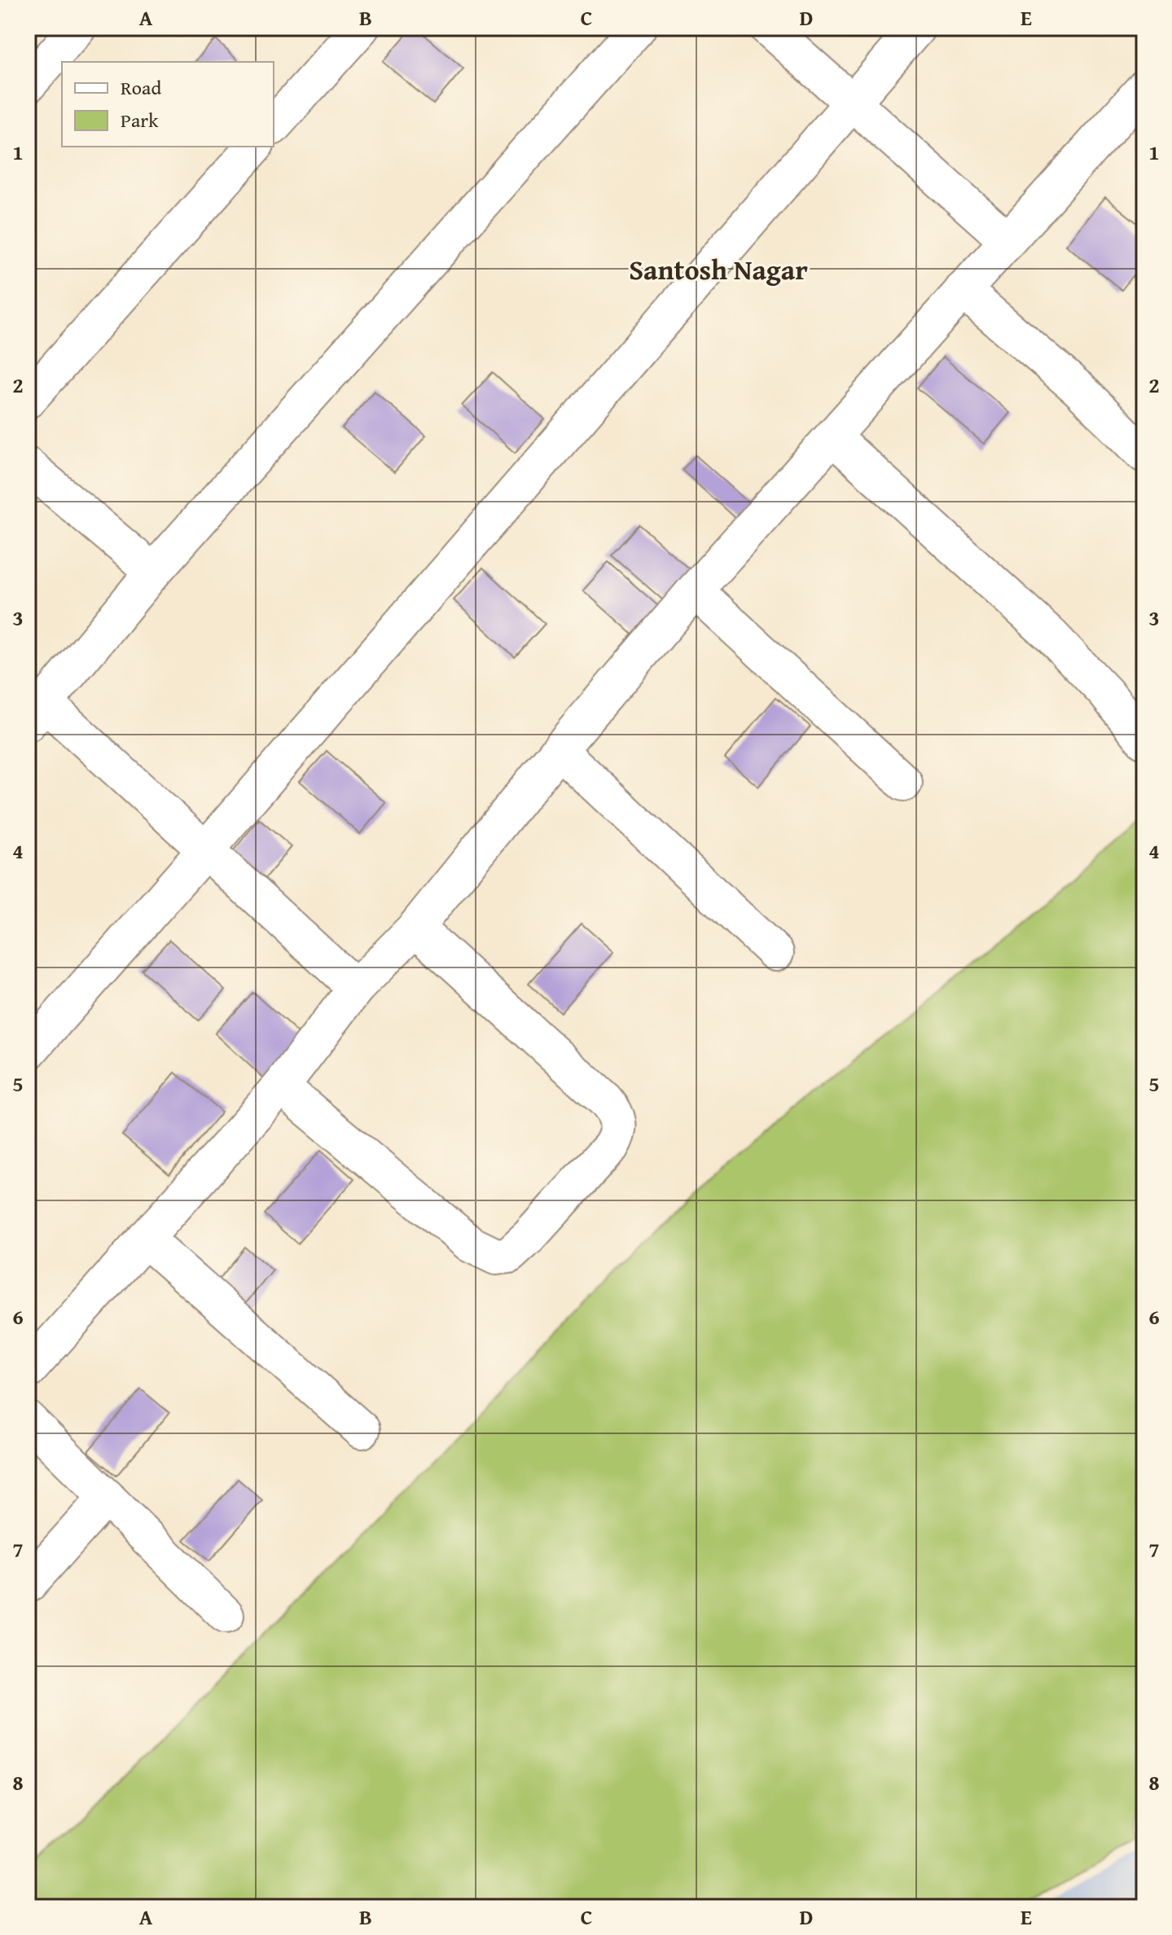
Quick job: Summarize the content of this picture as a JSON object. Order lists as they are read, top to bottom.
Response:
{
  "districts": ["Santosh Nagar"],
  "legend": ["Road", "Park"],
  "grid": {
    "columns": [
      "A",
      "B",
      "C",
      "D",
      "E"
    ],
    "rows": [
      "1",
      "2",
      "3",
      "4",
      "5",
      "6",
      "7",
      "8"
    ]
  }
}
